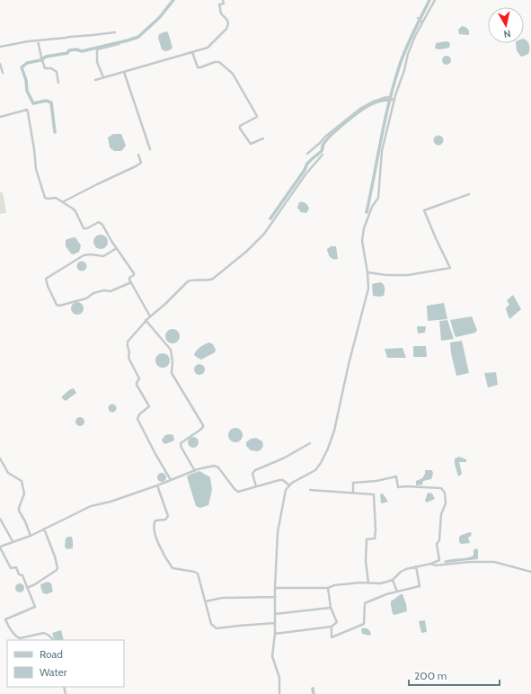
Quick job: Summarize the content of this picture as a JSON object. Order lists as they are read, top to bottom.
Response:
{
  "legend": ["Road", "Water"],
  "scale_bar": "200 m",
  "north": "bottom"
}
